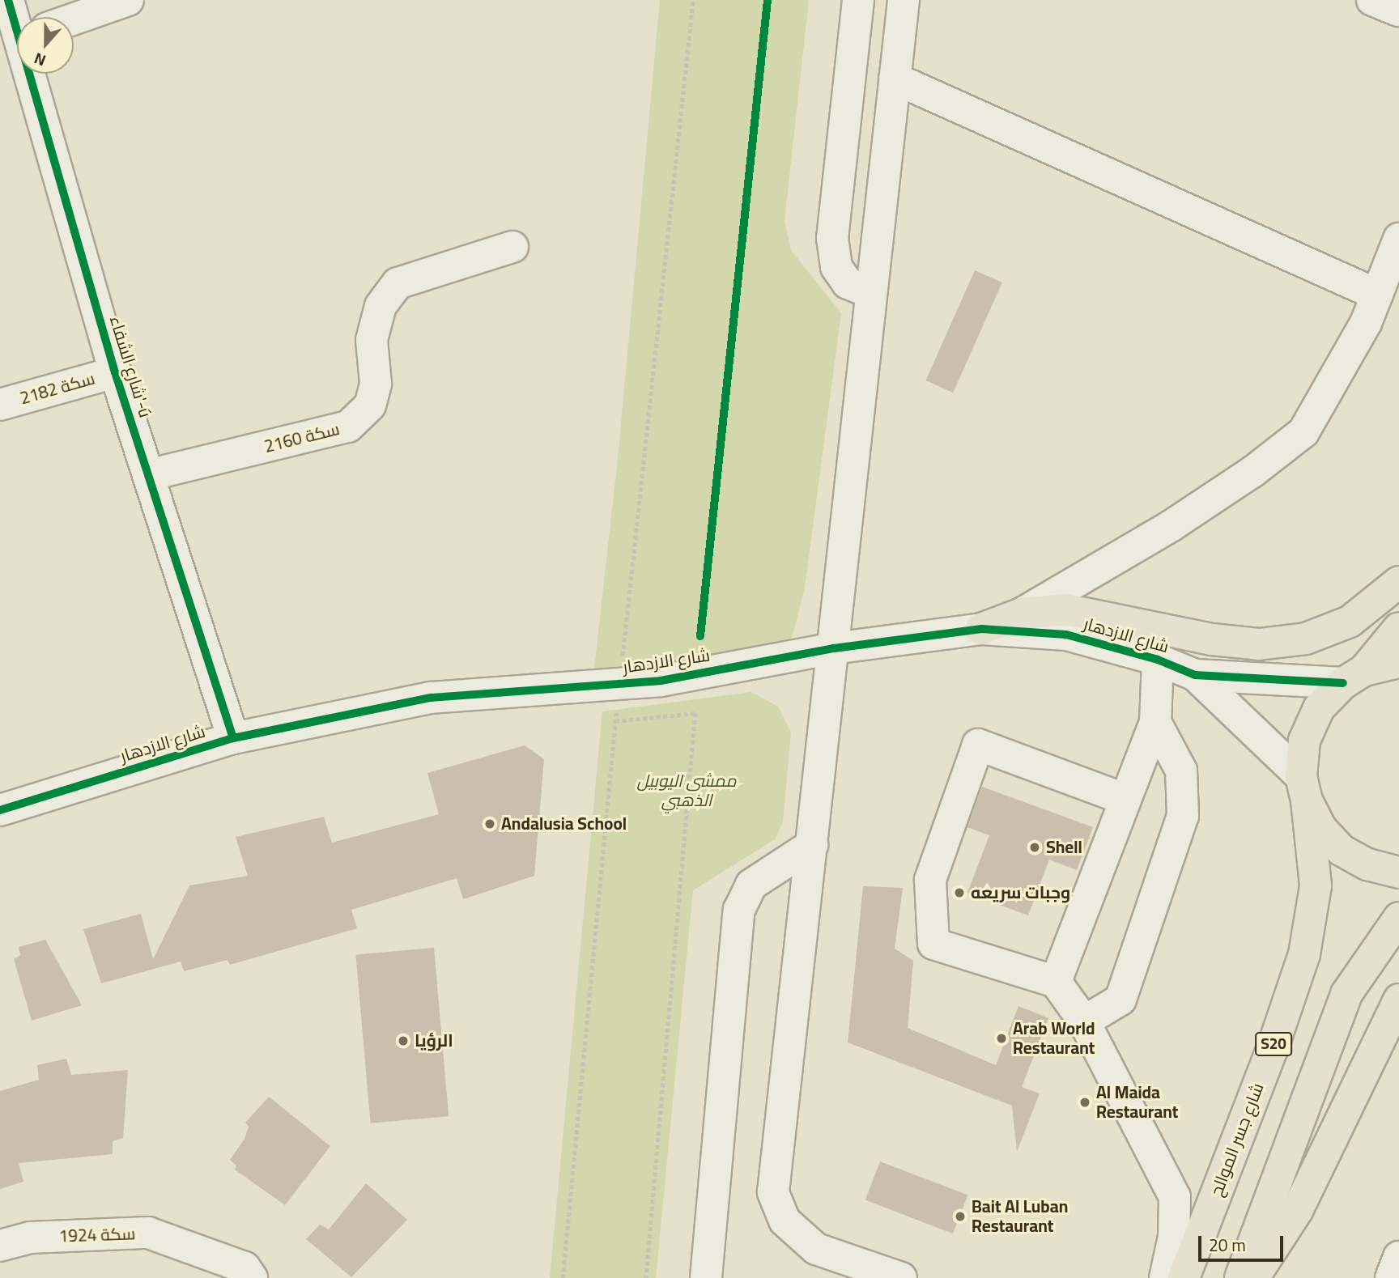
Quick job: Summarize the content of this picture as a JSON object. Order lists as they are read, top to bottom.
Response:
{
  "streets": {
    "main road": ["S20", "شارع جسر الموالح"],
    "street": [
      "شارع الشفاء'-ú",
      "سكة 2182",
      "سكة 2160",
      "شارع الازدهار",
      "سكة 1924"
    ]
  },
  "crossings": [
    ["شارع الشفاء'-ú", "سكة 2182"],
    ["شارع الشفاء'-ú", "سكة 2160"],
    ["شارع الشفاء'-ú", "شارع الازدهار"],
    ["شارع الازدهار", "S20"],
    ["شارع الازدهار", "شارع جسر الموالح"],
    ["S20", "شارع جسر الموالح"]
  ],
  "parks": ["ممشى اليوبيل الذهبي"],
  "places": [
    "Andalusia School",
    "Shell",
    "وجبات سريعه",
    "Arab World Restaurant",
    "الرؤيا",
    "Al Maida Restaurant",
    "Bait Al Luban Restaurant"
  ],
  "scale_bar": "20 m",
  "north": "bottom"
}
